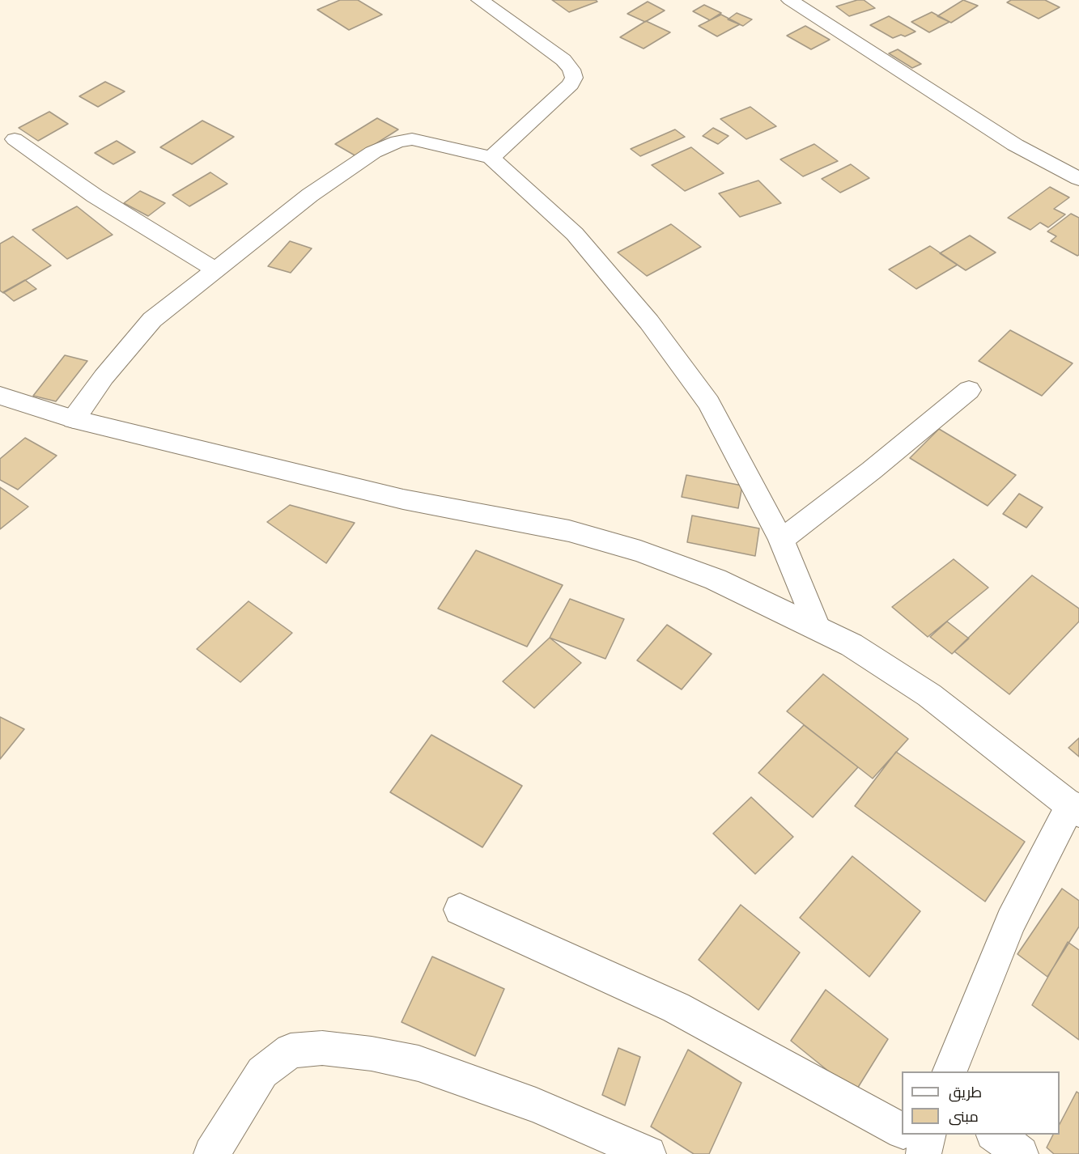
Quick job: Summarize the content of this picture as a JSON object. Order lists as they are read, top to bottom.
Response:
{
  "legend": ["طريق", "مبنى"]
}
